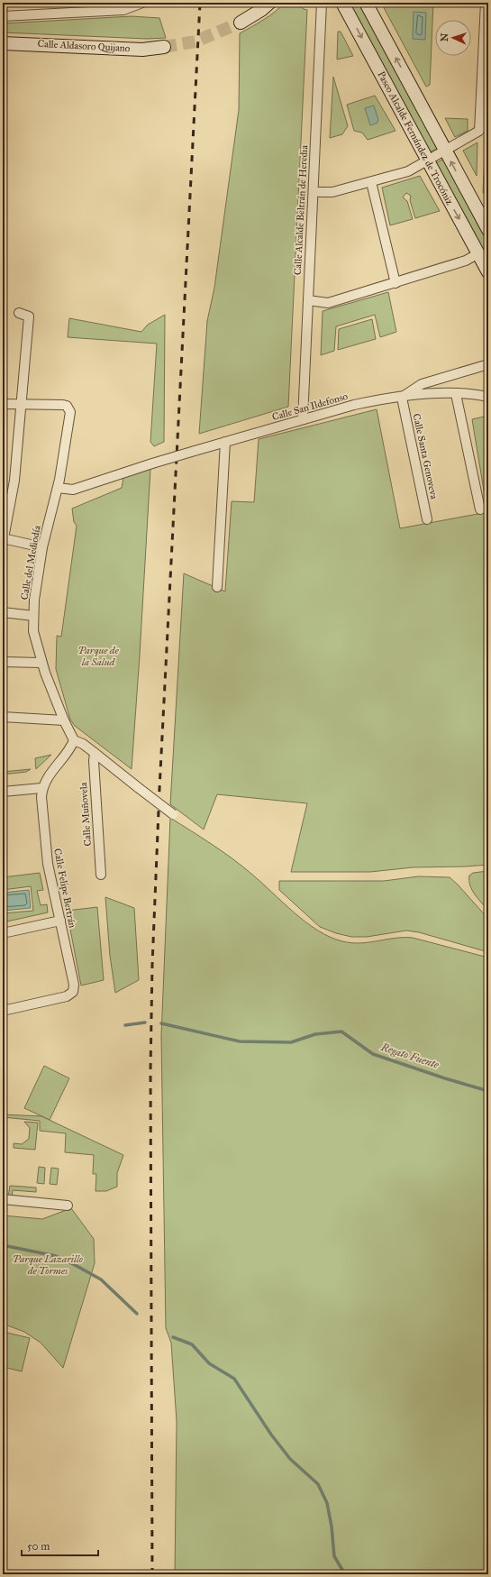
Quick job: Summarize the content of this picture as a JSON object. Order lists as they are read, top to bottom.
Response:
{
  "streets": {
    "main road": ["Calle Aldasoro Quijano", "Paseo Alcalde Fernández de Trocóniz"],
    "street": [
      "Calle Alcalde Beltrán de Heredia",
      "Calle San Ildefonso",
      "Calle Santa Genoveva",
      "Calle del Mediodía",
      "Calle Muñovela",
      "Calle Felipe Bertrán"
    ]
  },
  "crossings": [
    ["Calle Alcalde Beltrán de Heredia", "Calle San Ildefonso"],
    ["Calle San Ildefonso", "Calle Santa Genoveva"],
    ["Calle San Ildefonso", "Calle del Mediodía"]
  ],
  "water": ["Regato Fuente"],
  "parks": ["Parque de la Salud", "Parque Lazarillo de Tormes"],
  "scale_bar": "50 m",
  "north": "left"
}
